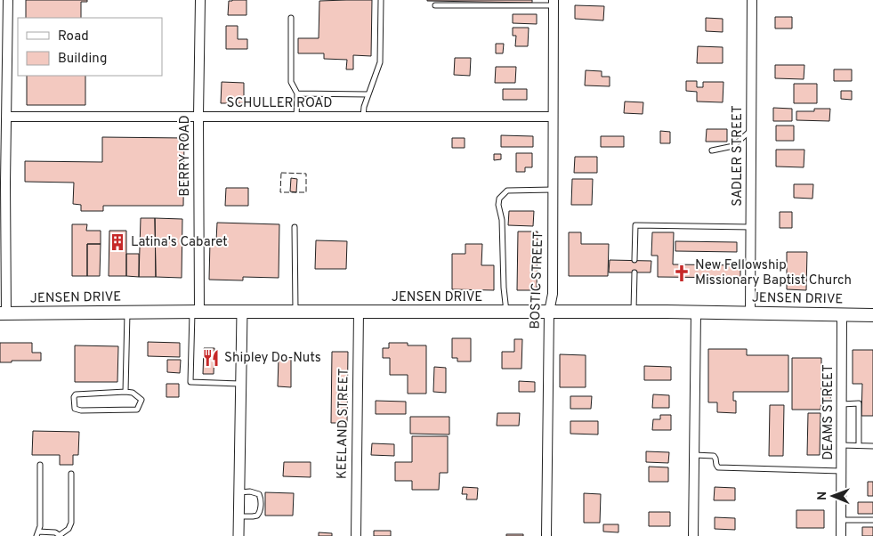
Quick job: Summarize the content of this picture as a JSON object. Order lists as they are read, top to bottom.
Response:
{
  "streets": {
    "main road": ["JENSEN DRIVE"],
    "street": [
      "SCHULLER ROAD",
      "BERRY ROAD",
      "SADLER STREET",
      "BOSTIC STREET",
      "DEAMS STREET",
      "KEELAND STREET"
    ]
  },
  "crossings": [
    ["SCHULLER ROAD", "BERRY ROAD"],
    ["SCHULLER ROAD", "BOSTIC STREET"],
    ["BERRY ROAD", "JENSEN DRIVE"],
    ["SADLER STREET", "JENSEN DRIVE"],
    ["BOSTIC STREET", "JENSEN DRIVE"],
    ["JENSEN DRIVE", "DEAMS STREET"],
    ["JENSEN DRIVE", "KEELAND STREET"]
  ],
  "places": {
    "building": ["Latina's Cabaret"],
    "church": ["New Fellowship Missionary Baptist Church"],
    "restaurant": ["Shipley Do-Nuts"]
  },
  "legend": ["Road", "Building"],
  "north": "left"
}
